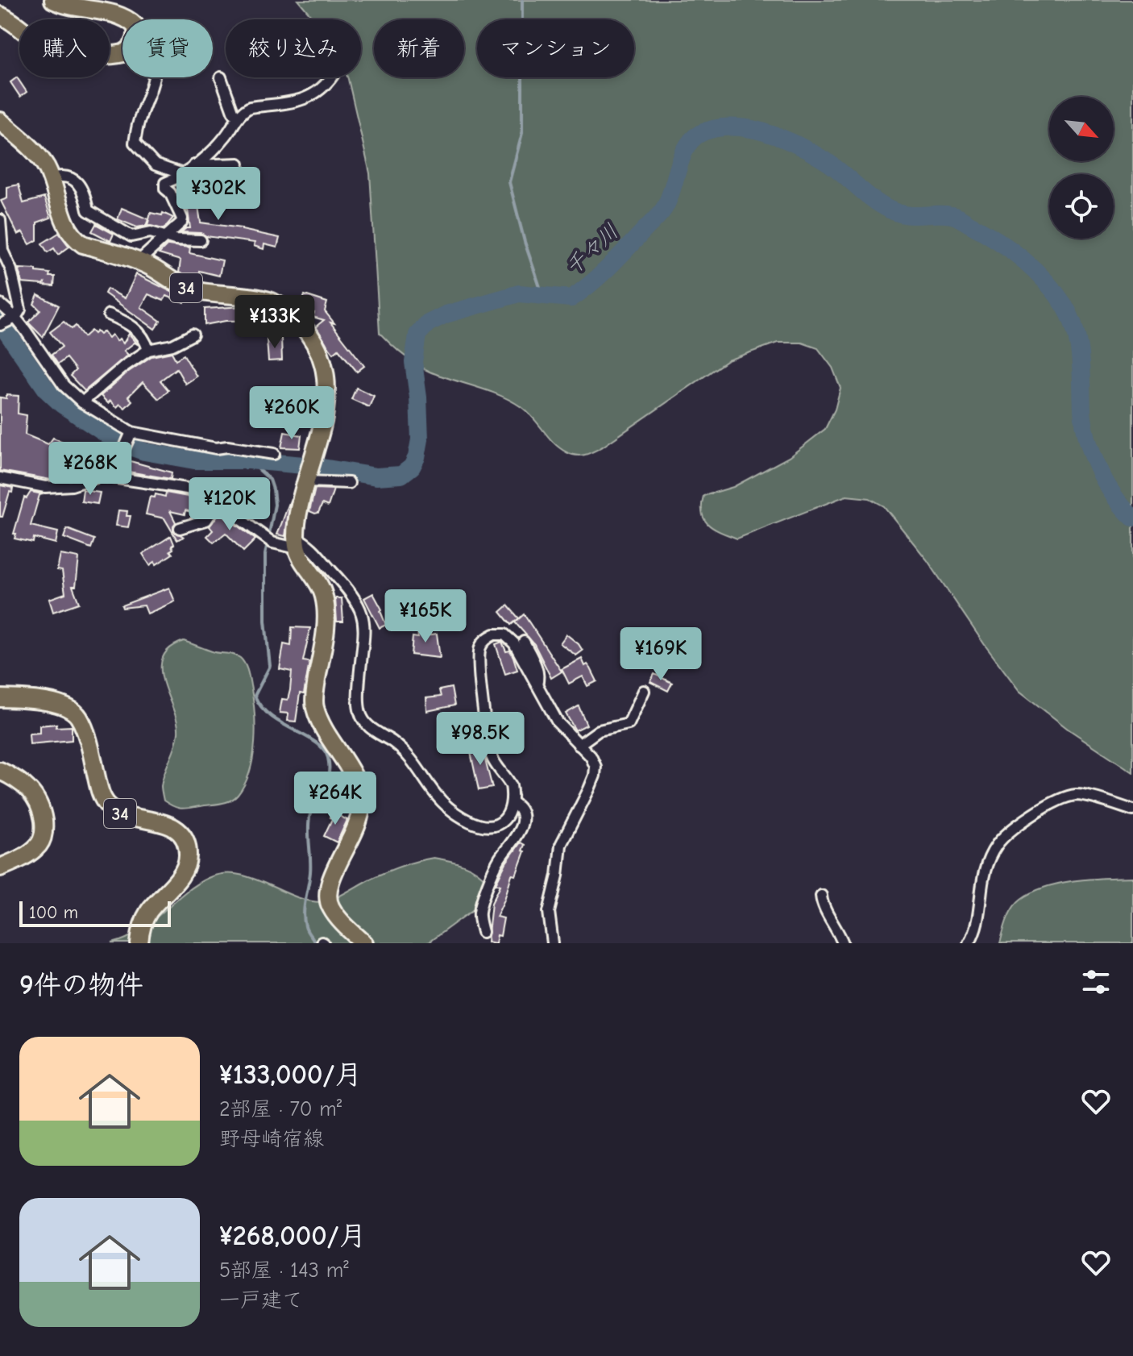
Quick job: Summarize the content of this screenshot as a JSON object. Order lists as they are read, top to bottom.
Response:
{
  "streets": {
    "main road": ["34"]
  },
  "water": ["千々川"],
  "scale_bar": "100 m",
  "north": "bottom right",
  "page": {
    "chip": [
      "購入",
      "賃貸",
      "絞り込み",
      "新着",
      "マンション"
    ],
    "price": [
      "¥302K",
      "¥133K",
      "¥260K",
      "¥268K",
      "¥120K",
      "¥165K",
      "¥169K",
      "¥98.5K",
      "¥264K"
    ],
    "scale": "100 m",
    "heading": "9件の物件",
    "list": [
      {
        "name": "¥133,000/月",
        "note": "2部屋 · 70 m² · 野母崎宿線"
      },
      {
        "name": "¥268,000/月",
        "note": "5部屋 · 143 m² · 一戸建て"
      }
    ]
  }
}
